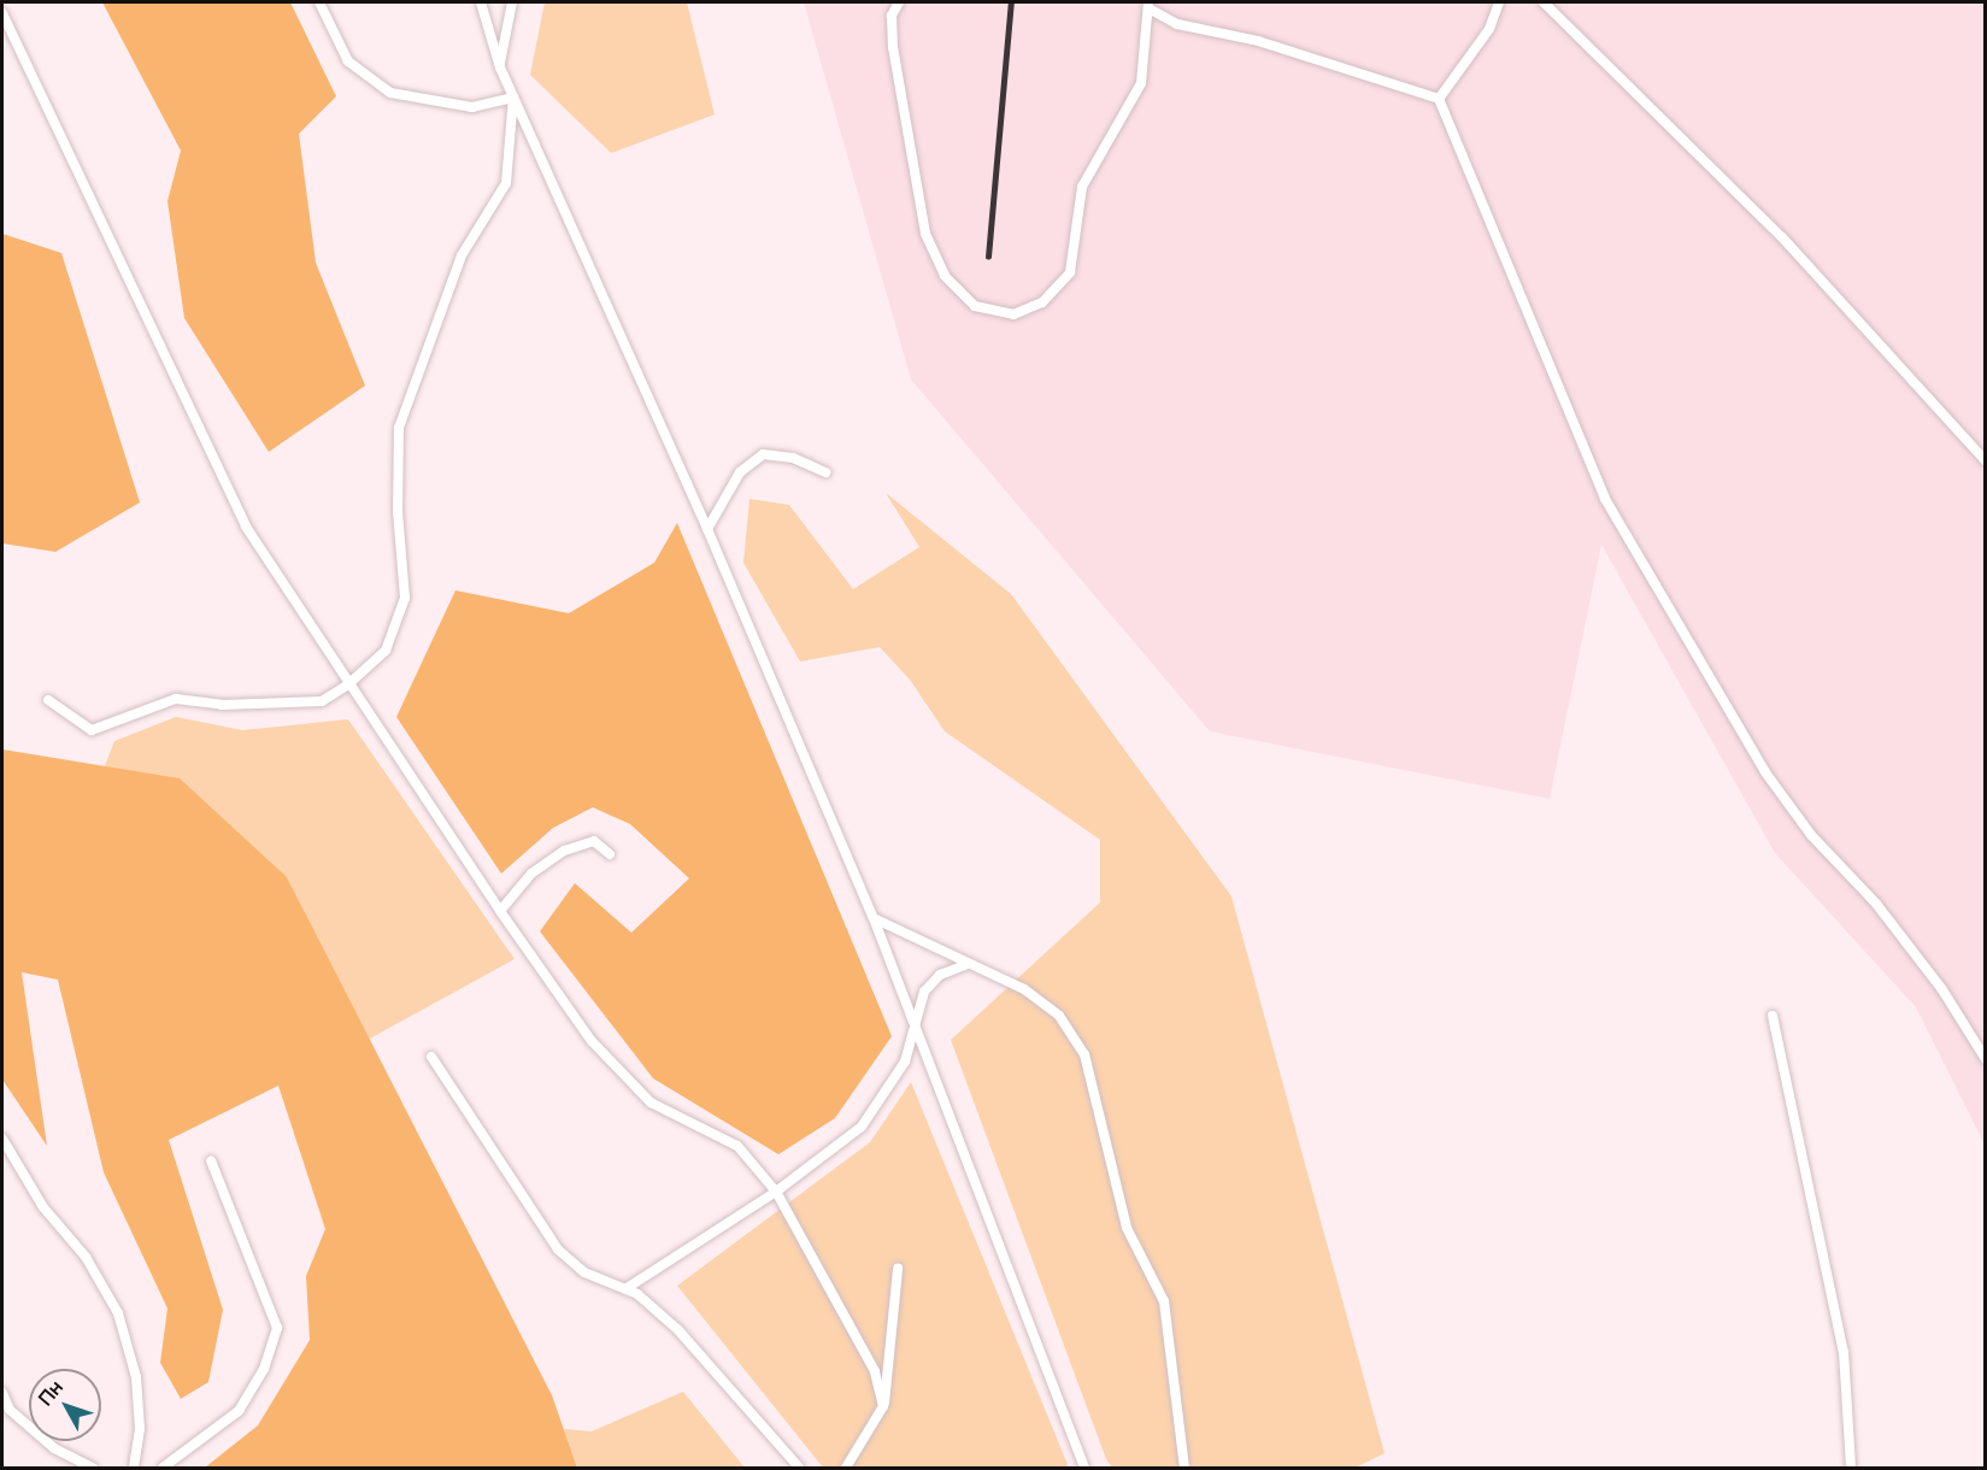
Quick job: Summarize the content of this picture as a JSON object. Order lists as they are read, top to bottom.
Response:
{
  "north": "top left"
}
